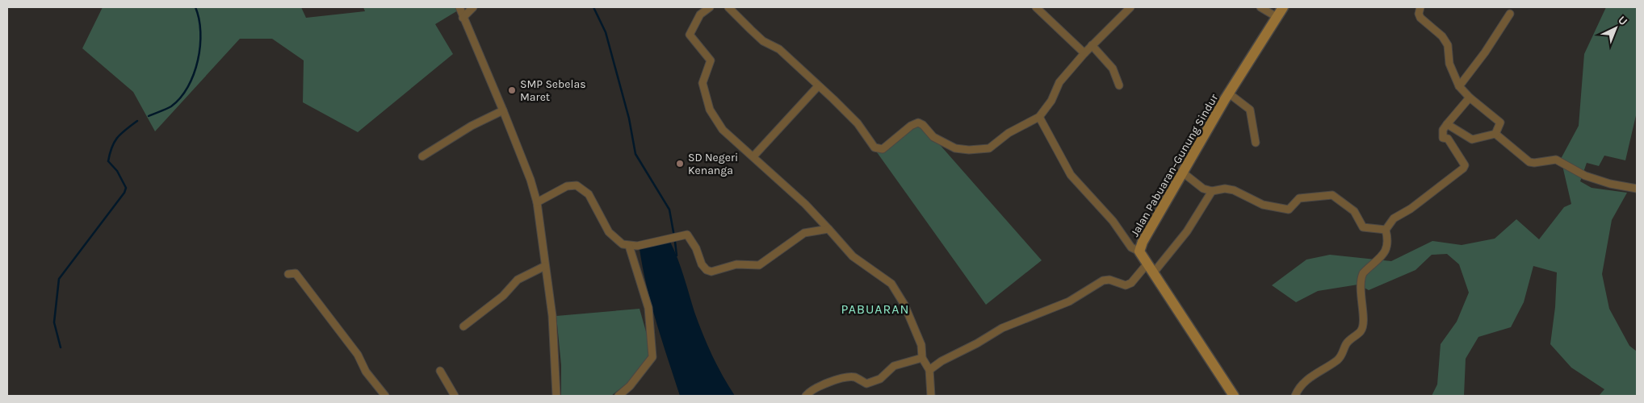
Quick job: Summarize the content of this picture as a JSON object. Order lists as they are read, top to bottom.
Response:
{
  "streets": {
    "street": ["Jalan Pabuaran–Gunung Sindur"]
  },
  "districts": ["PABUARAN"],
  "places": ["SMP Sebelas Maret", "SD Negeri Kenanga"],
  "north": "top right"
}
